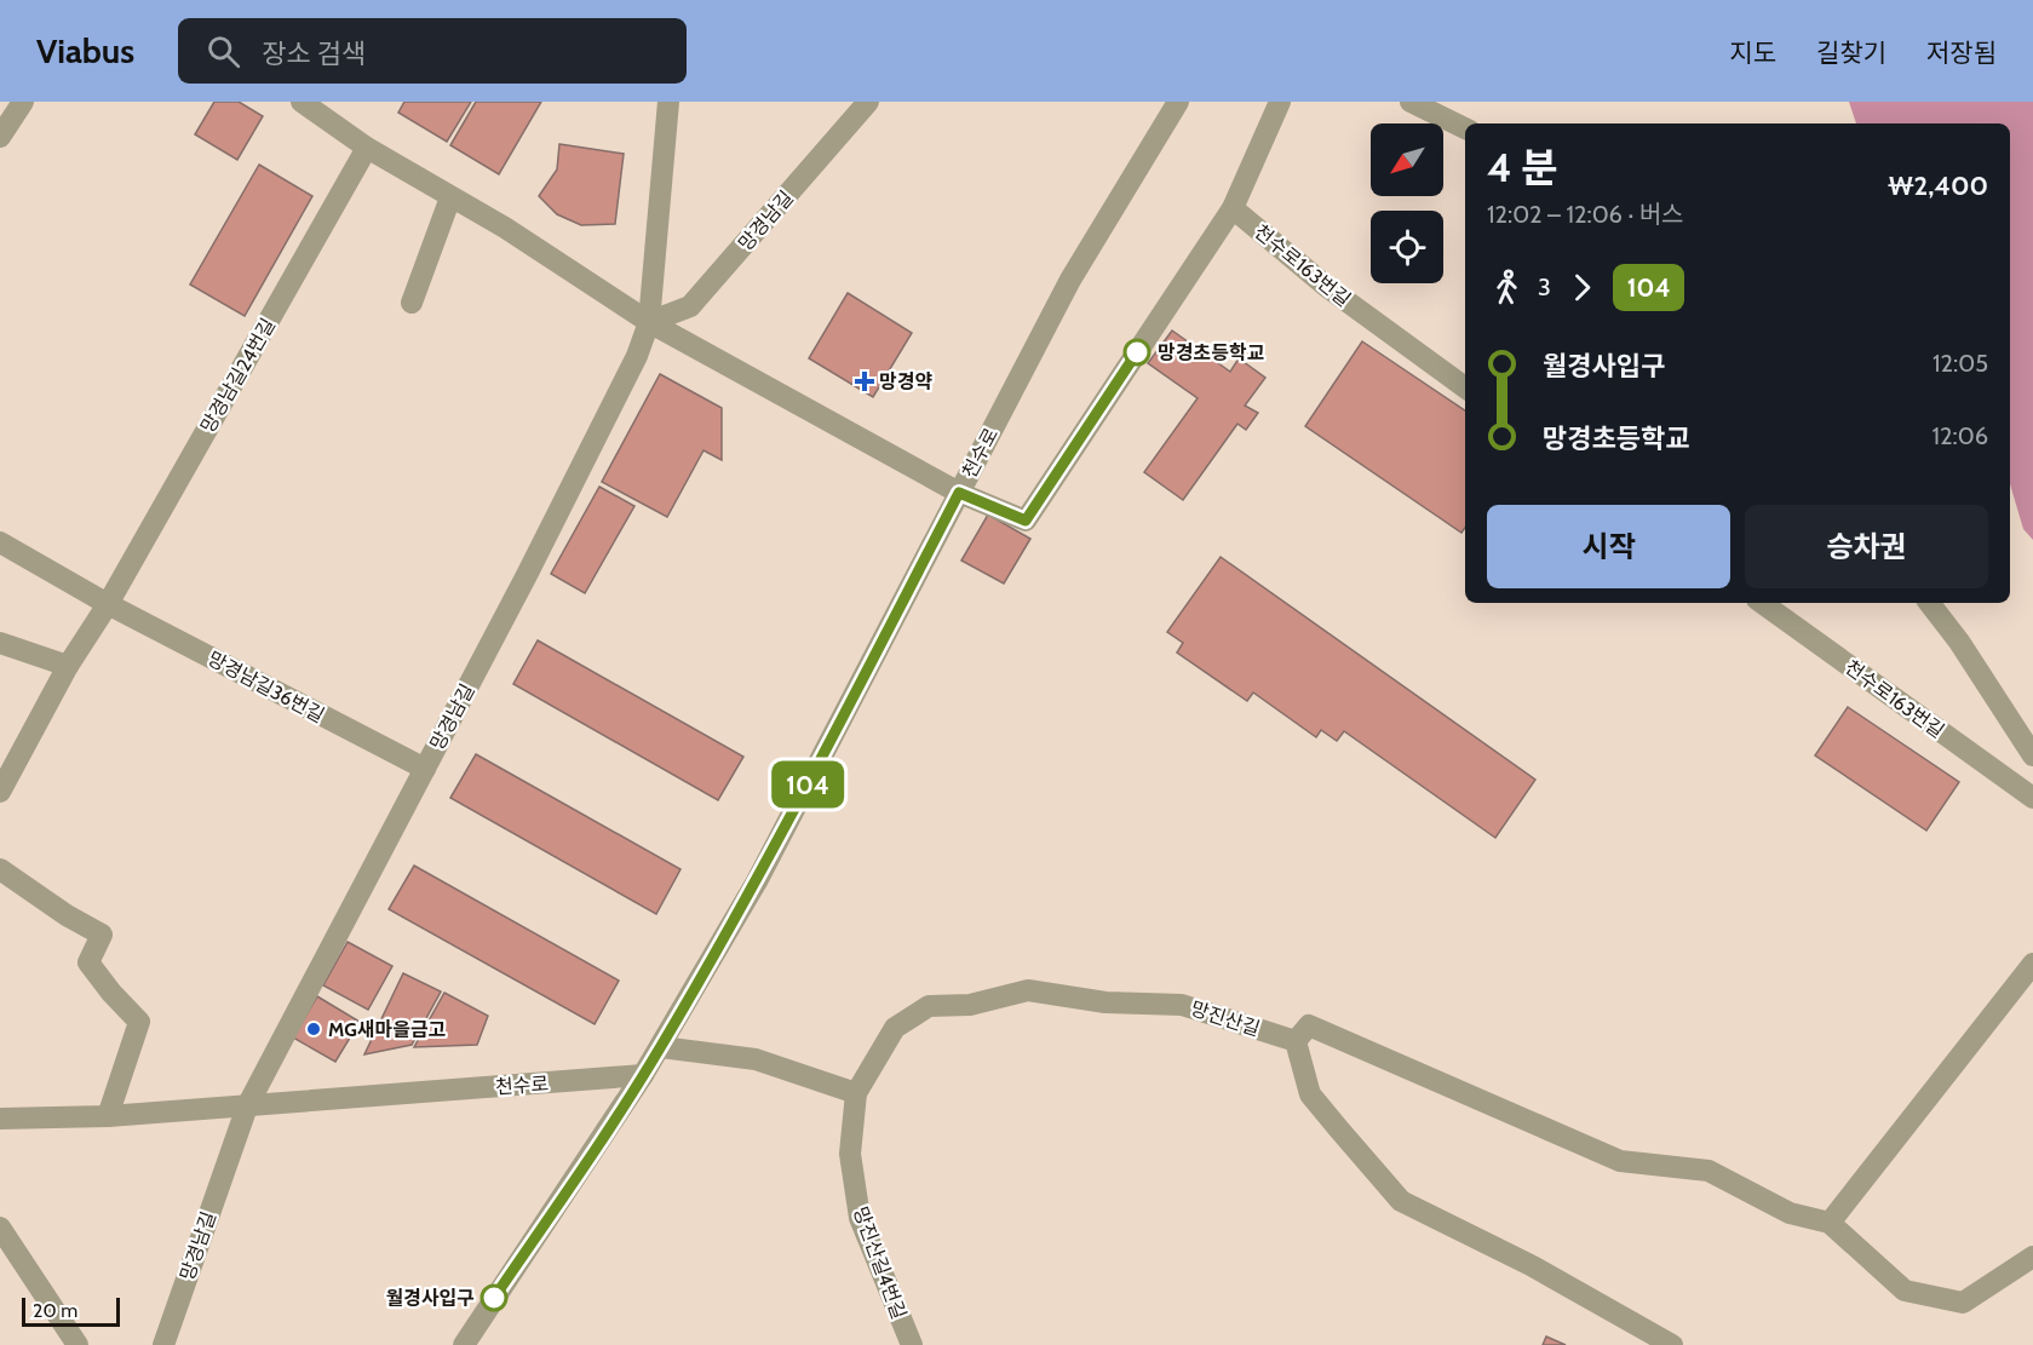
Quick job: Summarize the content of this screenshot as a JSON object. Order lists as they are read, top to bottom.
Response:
{
  "streets": {
    "street": [
      "망경남길",
      "천수로163번길",
      "망경남길24번길",
      "천수로",
      "망경남길36번길",
      "망진산길",
      "망진산길4번길"
    ]
  },
  "crossings": [
    ["망경남길", "천수로"],
    ["망경남길", "망경남길36번길"],
    ["망경남길24번길", "망경남길36번길"],
    ["망진산길", "망진산길4번길"]
  ],
  "places": {
    "other": ["망경초등학교", "MG새마을금고", "월경사입구"],
    "health": ["망경약"]
  },
  "lines": ["bus line 104"],
  "scale_bar": "20 m",
  "north": "bottom left",
  "page": {
    "header": "Viabus",
    "search": "장소 검색",
    "nav": ["지도", "길찾기", "저장됨"],
    "on_map": "104",
    "heading": ["4 분", "12:02 – 12:06 · 버스", "₩2,400"],
    "legs": ["3", "104"],
    "list": [
      {
        "name": "월경사입구",
        "value": "12:05"
      },
      {
        "name": "망경초등학교",
        "value": "12:06"
      }
    ],
    "buttons": ["시작", "승차권"],
    "scale": "20 m"
  }
}
